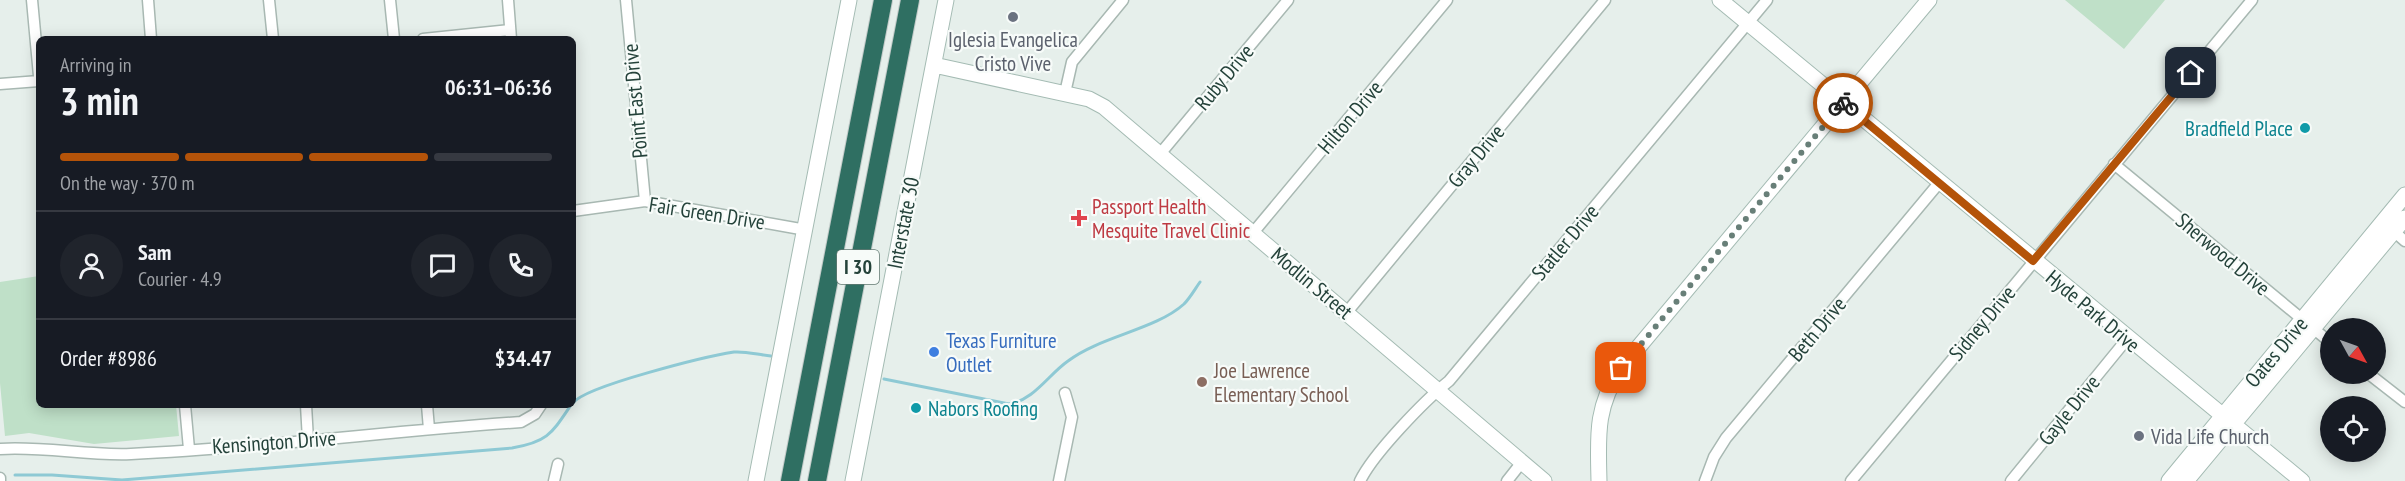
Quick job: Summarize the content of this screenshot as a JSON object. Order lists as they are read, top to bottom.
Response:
{
  "streets": {
    "highway": ["I 30"],
    "street": [
      "Ruby Drive",
      "Point East Drive",
      "Hilton Drive",
      "Gray Drive",
      "Fair Green Drive",
      "Interstate 30",
      "Statler Drive",
      "Sherwood Drive",
      "Modlin Street",
      "Hyde Park Drive",
      "Sidney Drive",
      "Beth Drive",
      "Oates Drive",
      "Gayle Drive",
      "Kensington Drive"
    ]
  },
  "crossings": [
    ["Ruby Drive", "Modlin Street"],
    ["Point East Drive", "Fair Green Drive"],
    ["Hilton Drive", "Modlin Street"],
    ["Gray Drive", "Modlin Street"],
    ["Interstate 30", "Modlin Street"],
    ["Statler Drive", "Modlin Street"],
    ["Statler Drive", "Hyde Park Drive"],
    ["Sherwood Drive", "Sidney Drive"],
    ["Sherwood Drive", "Oates Drive"],
    ["Hyde Park Drive", "Sidney Drive"],
    ["Hyde Park Drive", "Beth Drive"],
    ["Hyde Park Drive", "Oates Drive"],
    ["Hyde Park Drive", "Gayle Drive"]
  ],
  "places": {
    "other": [
      "Iglesia Evangelica Cristo Vive",
      "Bradfield Place",
      "Texas Furniture Outlet",
      "Joe Lawrence Elementary School",
      "Nabors Roofing",
      "Vida Life Church"
    ],
    "health": ["Passport Health Mesquite Travel Clinic"]
  },
  "north": "bottom right",
  "page": {
    "heading": ["3 min", "Arriving in", "06:31–06:36"],
    "panel": [
      "Sam",
      "Courier · 4.9",
      "Order #8986",
      "$34.47"
    ],
    "bar": "On the way · 370 m"
  }
}
